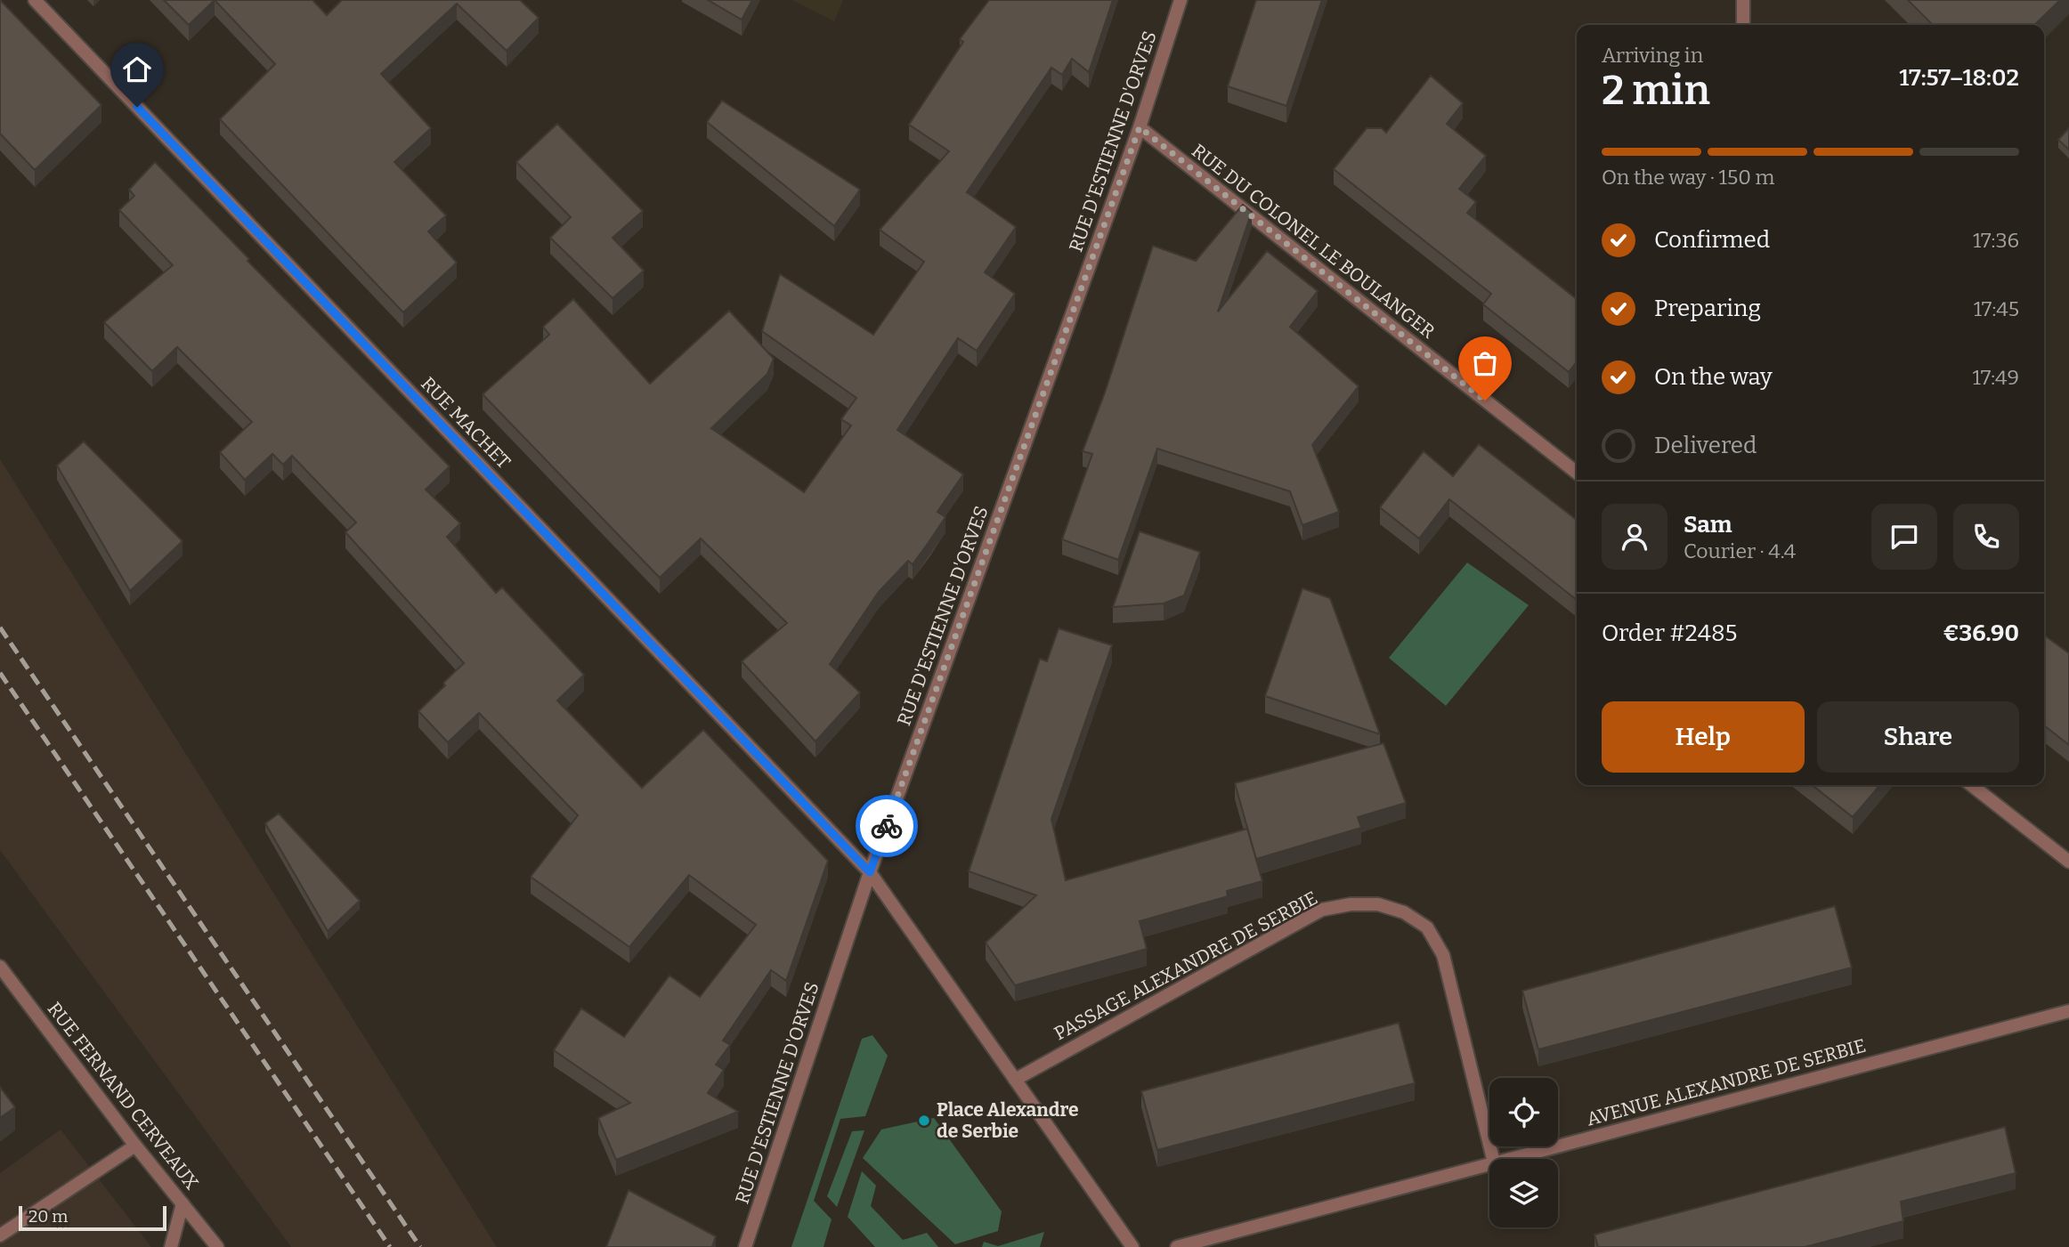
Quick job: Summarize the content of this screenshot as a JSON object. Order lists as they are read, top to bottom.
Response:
{
  "streets": {
    "street": [
      "RUE D'ESTIENNE D'ORVES",
      "RUE DU COLONEL LE BOULANGER",
      "RUE MACHET",
      "PASSAGE ALEXANDRE DE SERBIE",
      "AVENUE ALEXANDRE DE SERBIE",
      "RUE FERNAND CERVEAUX"
    ]
  },
  "crossings": [
    ["RUE D'ESTIENNE D'ORVES", "RUE DU COLONEL LE BOULANGER"],
    ["RUE D'ESTIENNE D'ORVES", "RUE MACHET"]
  ],
  "places": ["Place Alexandre de Serbie"],
  "scale_bar": "20 m",
  "page": {
    "heading": ["2 min", "Arriving in", "17:57–18:02"],
    "panel": [
      "Sam",
      "Courier · 4.4",
      "Order #2485",
      "€36.90"
    ],
    "bar": "On the way · 150 m",
    "list": [
      ["Confirmed", "17:36"],
      ["Preparing", "17:45"],
      ["On the way", "17:49"],
      "Delivered"
    ],
    "buttons": ["Help", "Share"],
    "scale": "20 m"
  }
}
